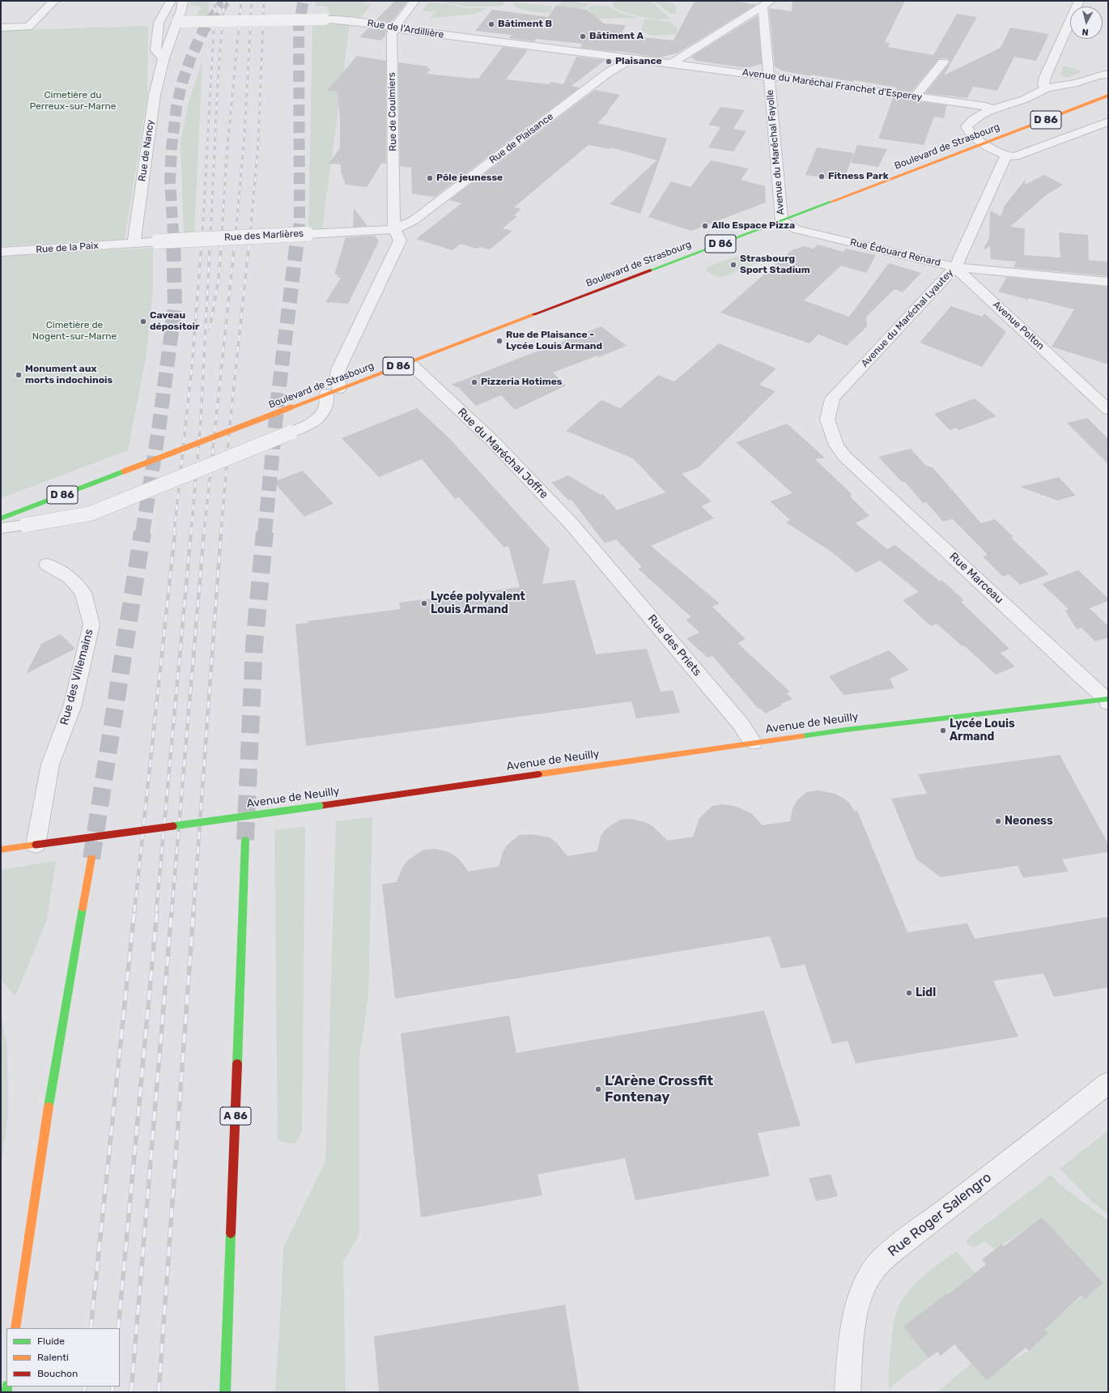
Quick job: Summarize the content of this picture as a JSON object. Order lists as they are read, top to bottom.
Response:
{
  "streets": {
    "main road": [
      "D 86",
      "Boulevard de Strasbourg",
      "Avenue de Neuilly",
      "A 86"
    ],
    "street": [
      "Rue de l'Ardillière",
      "Avenue du Maréchal Franchet d'Esperey",
      "Rue de Coulmiers",
      "Rue de Plaisance",
      "Rue de Nancy",
      "Avenue du Maréchal Fayolle",
      "Rue des Marlières",
      "Rue de la Paix",
      "Rue Édouard Renard",
      "Avenue du Maréchal Lyautey",
      "Avenue Polton",
      "Rue du Maréchal Joffre",
      "Rue Marceau",
      "Rue des Priets",
      "Rue des Villemains",
      "Rue Roger Salengro"
    ]
  },
  "crossings": [
    ["Rue de l'Ardillière", "Rue de Coulmiers"],
    ["Rue de l'Ardillière", "Rue de Plaisance"],
    ["Rue de l'Ardillière", "Rue de Nancy"],
    ["Avenue du Maréchal Franchet d'Esperey", "Avenue du Maréchal Fayolle"],
    ["Rue de Coulmiers", "Rue de Plaisance"],
    ["Rue de Coulmiers", "Rue des Marlières"],
    ["Rue de Plaisance", "Rue des Marlières"],
    ["Boulevard de Strasbourg", "Avenue du Maréchal Fayolle"],
    ["Boulevard de Strasbourg", "Rue Édouard Renard"],
    ["Boulevard de Strasbourg", "Rue du Maréchal Joffre"],
    ["Rue de Nancy", "Rue des Marlières"],
    ["Rue de Nancy", "Rue de la Paix"],
    ["Avenue du Maréchal Fayolle", "Rue Édouard Renard"],
    ["Rue des Marlières", "Rue de la Paix"],
    ["Rue Édouard Renard", "Avenue du Maréchal Lyautey"],
    ["Rue Édouard Renard", "Avenue Polton"],
    ["Avenue du Maréchal Lyautey", "Avenue Polton"],
    ["Avenue du Maréchal Lyautey", "Rue Marceau"],
    ["Rue du Maréchal Joffre", "Rue des Priets"],
    ["Rue Marceau", "Avenue de Neuilly"],
    ["Rue des Priets", "Avenue de Neuilly"],
    ["Rue des Villemains", "Avenue de Neuilly"]
  ],
  "parks": ["Cimetière du Perreux-sur-Marne", "Cimetière de Nogent-sur-Marne"],
  "places": [
    "Bâtiment B",
    "Bâtiment A",
    "Plaisance",
    "Fitness Park",
    "Pôle jeunesse",
    "Allo Espace Pizza",
    "Strasbourg Sport Stadium",
    "Caveau dépositoir",
    "Rue de Plaisance - Lycée Louis Armand",
    "Monument aux morts indochinois",
    "Pizzeria Hotimes",
    "Lycée polyvalent Louis Armand",
    "Lycée Louis Armand",
    "Neoness",
    "Lidl",
    "L’Arène Crossfit Fontenay"
  ],
  "legend": ["Fluide", "Ralenti", "Bouchon"],
  "north": "bottom"
}
